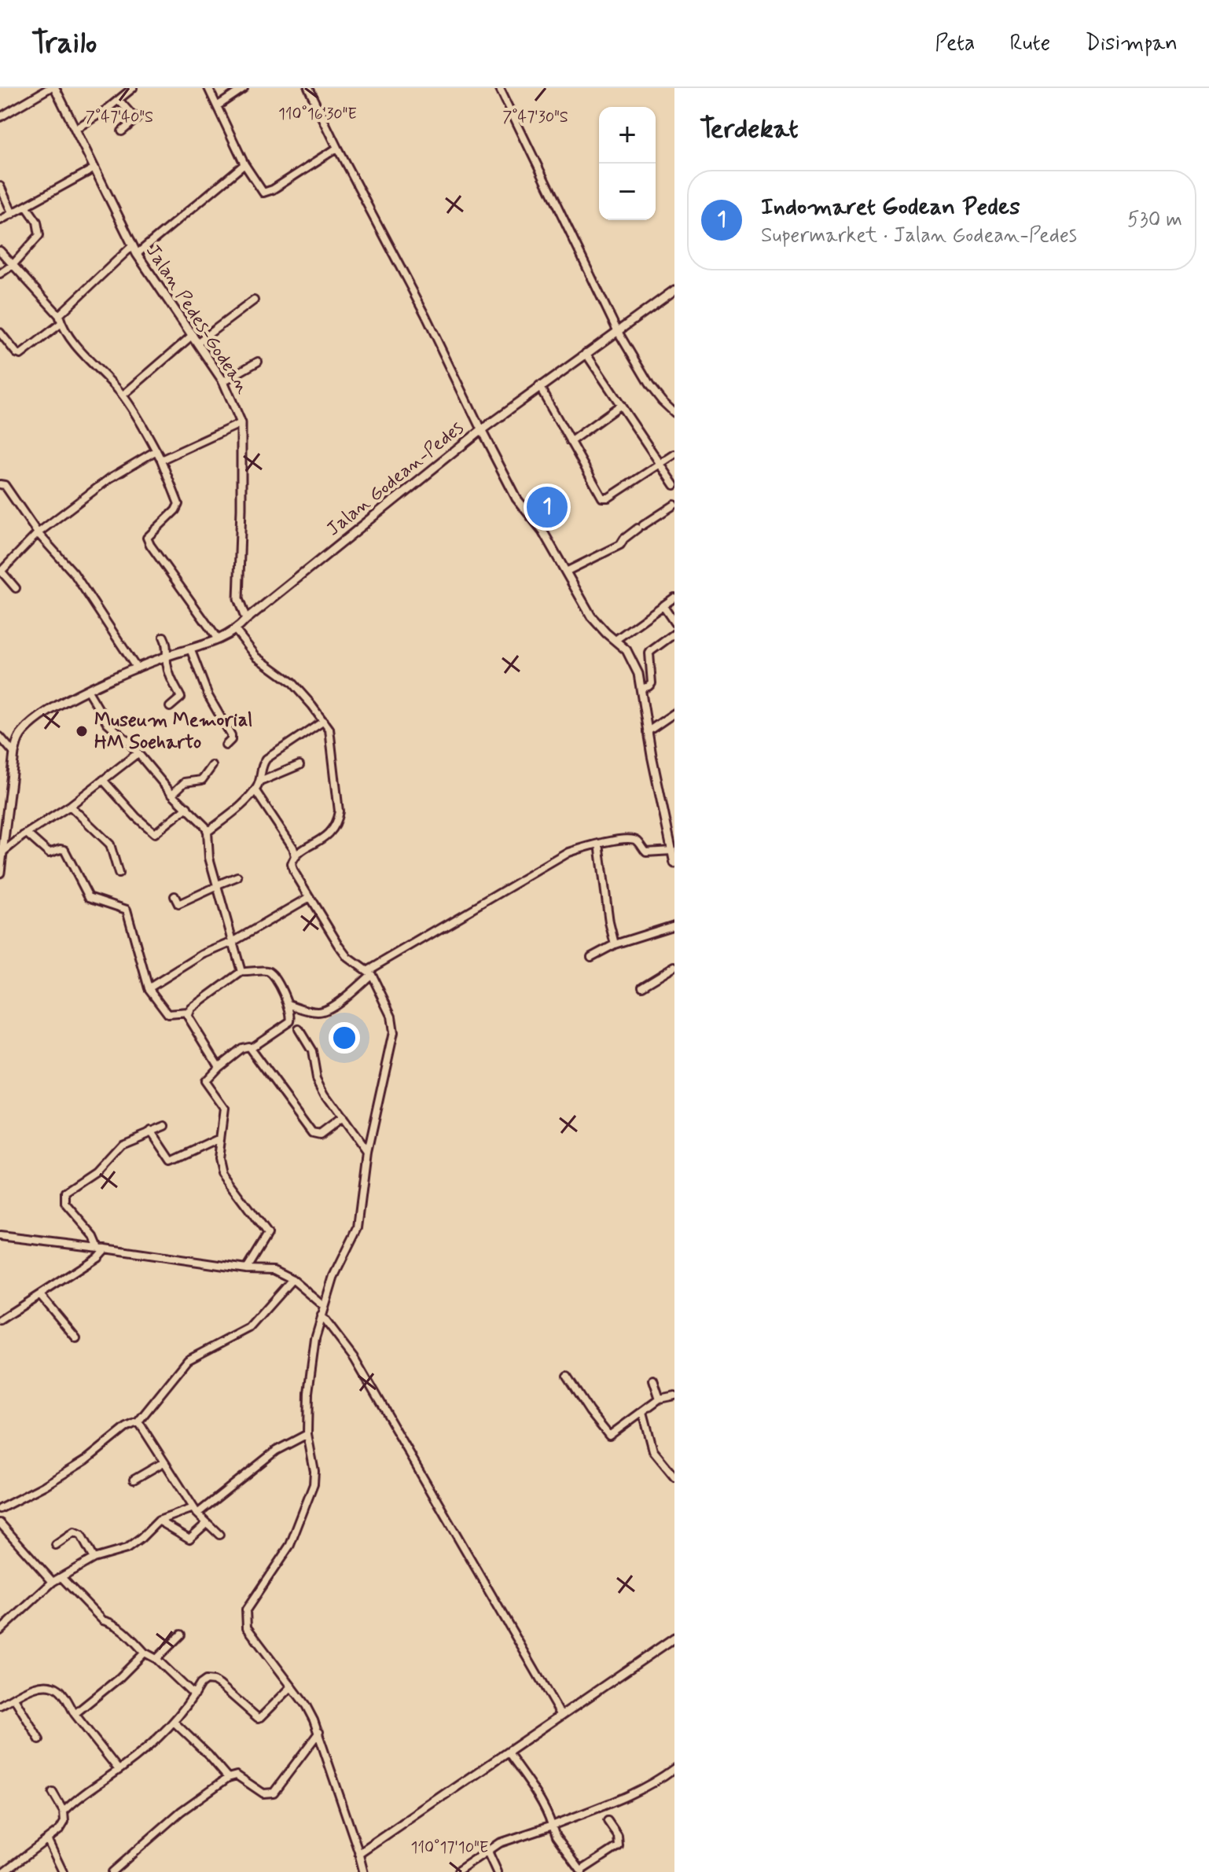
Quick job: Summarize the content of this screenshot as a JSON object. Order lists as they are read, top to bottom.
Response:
{
  "streets": {
    "street": ["Jalan Pedes-Godean", "Jalan Godean-Pedes"]
  },
  "crossings": [
    ["Jalan Pedes-Godean", "Jalan Godean-Pedes"]
  ],
  "places": ["Museum Memorial HM Soeharto"],
  "page": {
    "header": "Trailo",
    "nav": ["Peta", "Rute", "Disimpan"],
    "heading": "Terdekat",
    "map_buttons": ["+", "−"],
    "list": [
      {
        "mark": "1",
        "name": "Indomaret Godean Pedes",
        "note": "Supermarket · Jalan Godean-Pedes",
        "value": "530 m"
      }
    ],
    "pins": "1"
  },
  "coordinates": [
    "110°16'30\"E",
    "7°47'40\"S",
    "7°47'30\"S",
    "110°17'10\"E"
  ]
}
